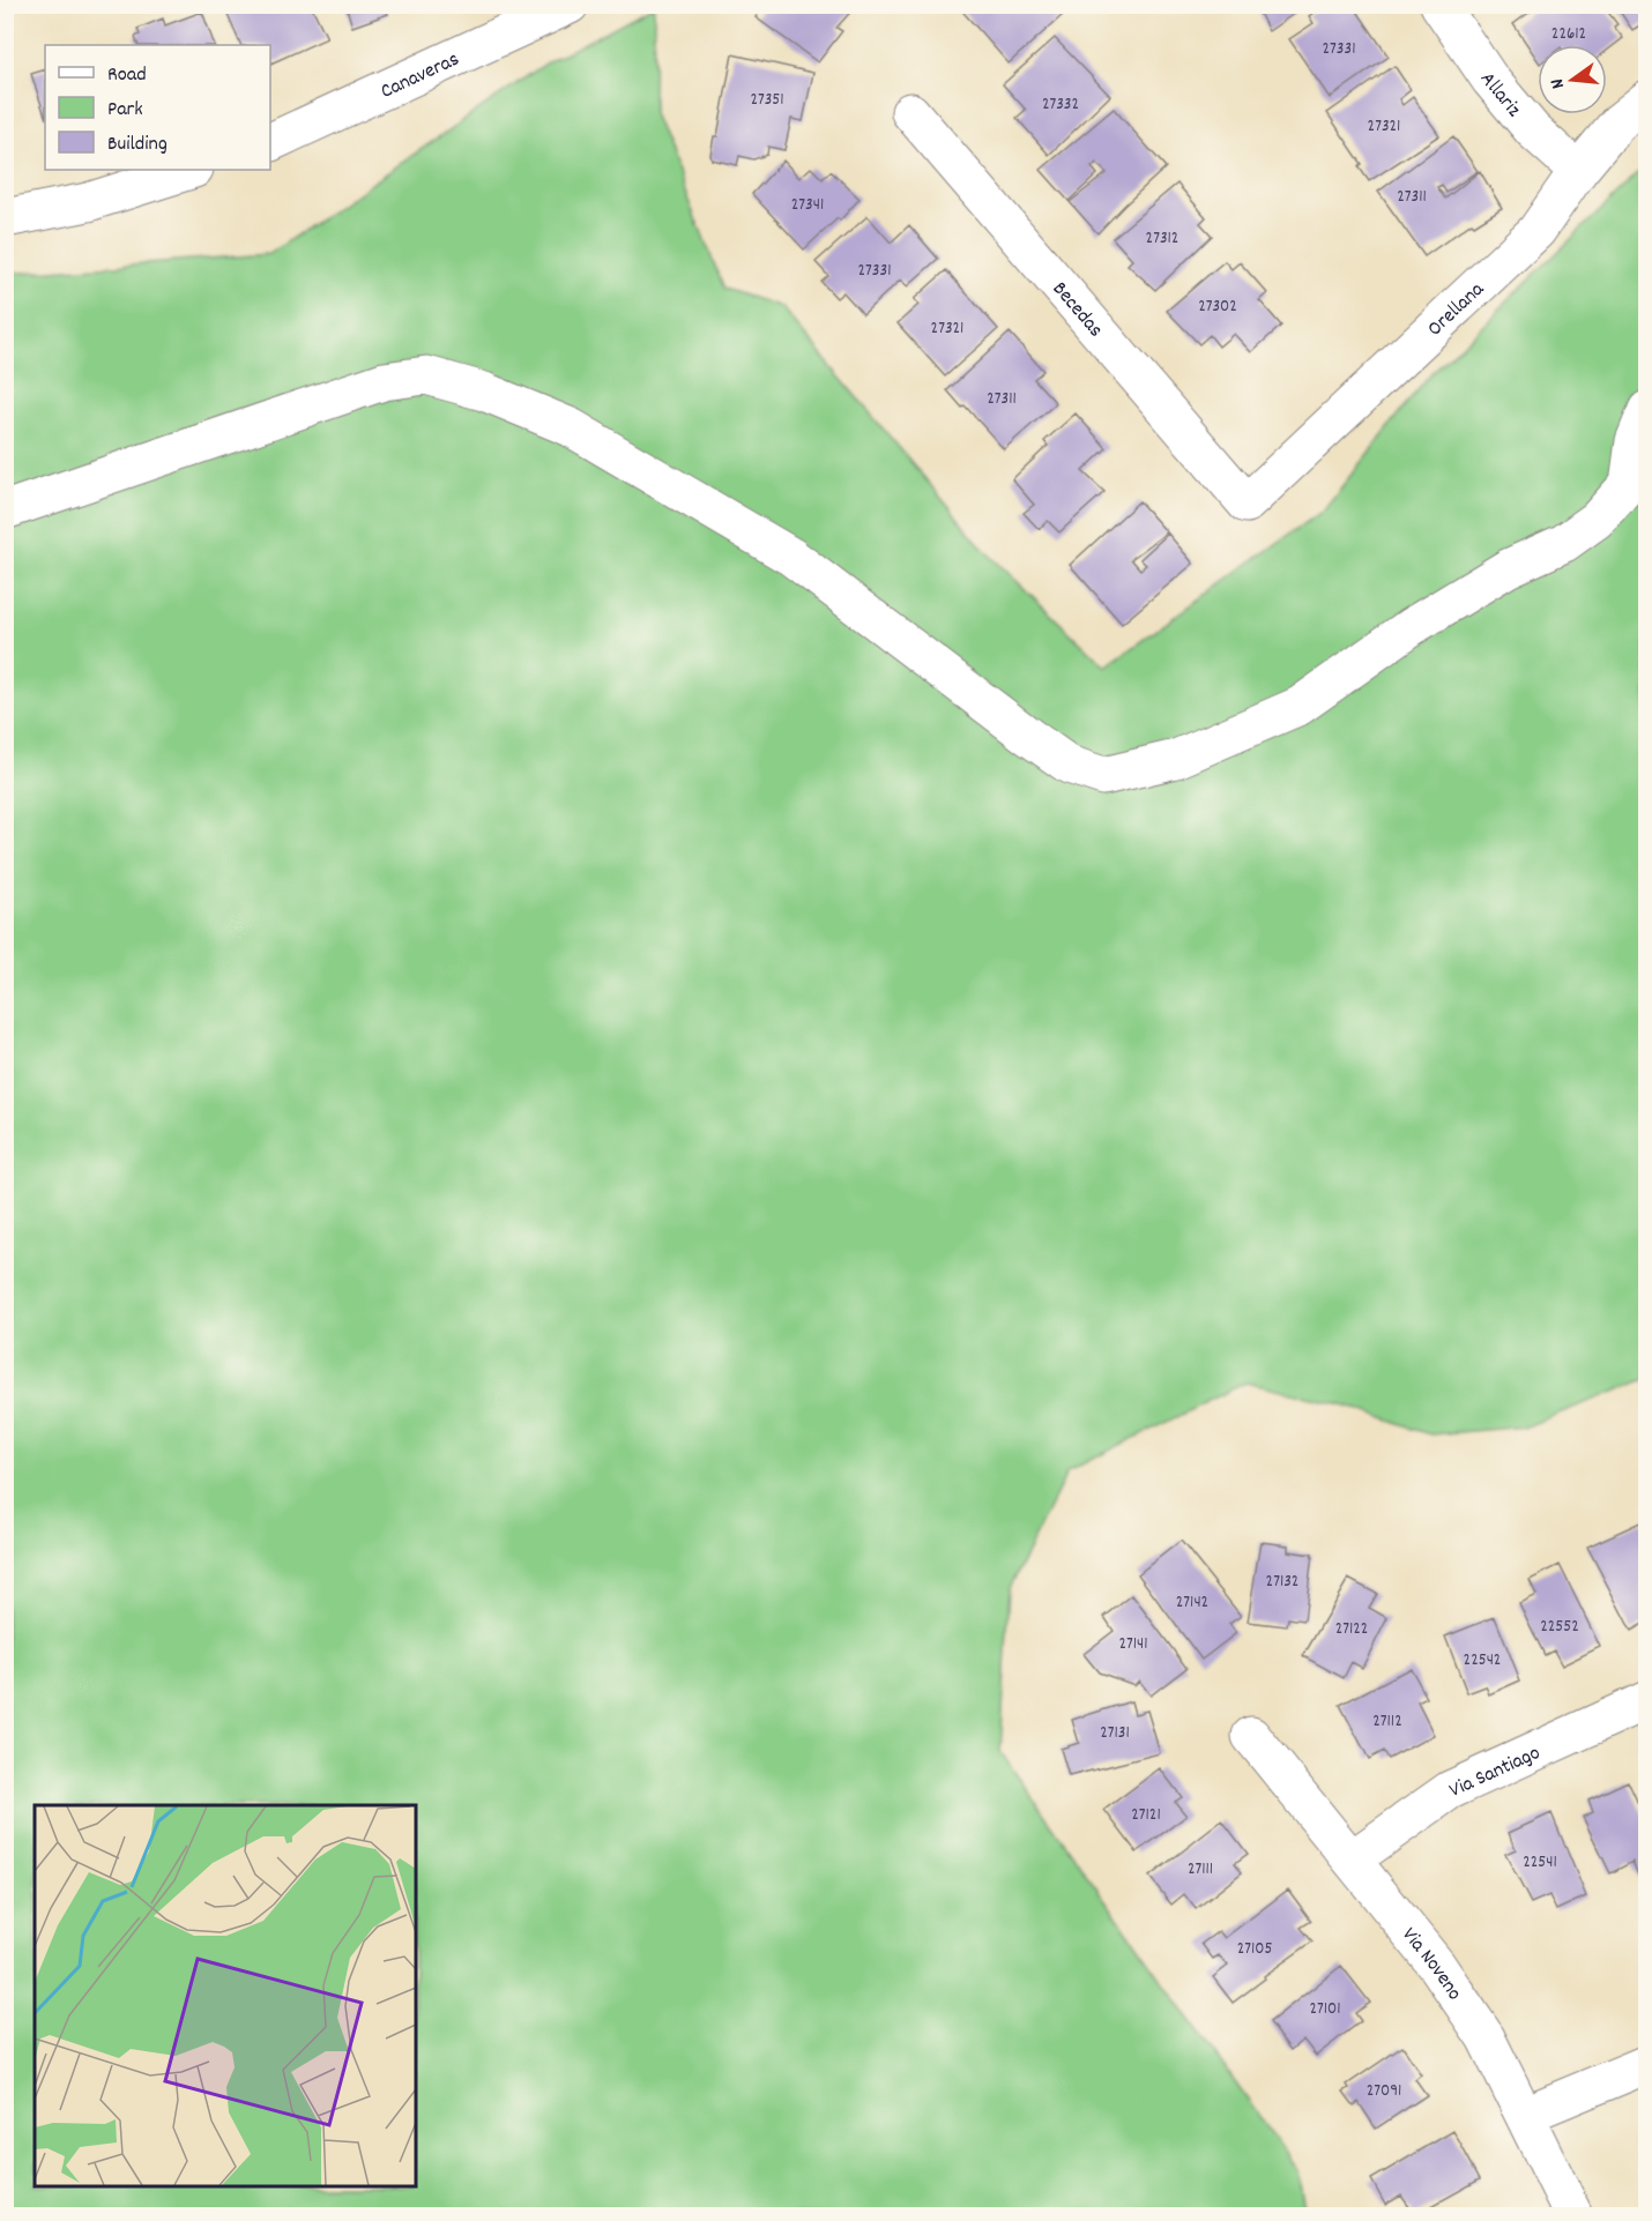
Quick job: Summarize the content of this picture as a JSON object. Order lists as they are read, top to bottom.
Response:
{
  "streets": {
    "street": [
      "Canaveras",
      "Allariz",
      "Becedas",
      "Orellana",
      "Via Santiago",
      "Via Noveno"
    ]
  },
  "crossings": [
    ["Allariz", "Orellana"],
    ["Becedas", "Orellana"],
    ["Via Santiago", "Via Noveno"]
  ],
  "house_numbers": [
    "22612",
    "27331",
    "27351",
    "27332",
    "27321",
    "27311",
    "27341",
    "27312",
    "27331",
    "27302",
    "27321",
    "27311",
    "27132",
    "27142",
    "22552",
    "27122",
    "27141",
    "22542",
    "27112",
    "27131",
    "27121",
    "22541",
    "27111",
    "27105",
    "27101",
    "27091"
  ],
  "legend": ["Road", "Park", "Building"],
  "north": "left"
}
